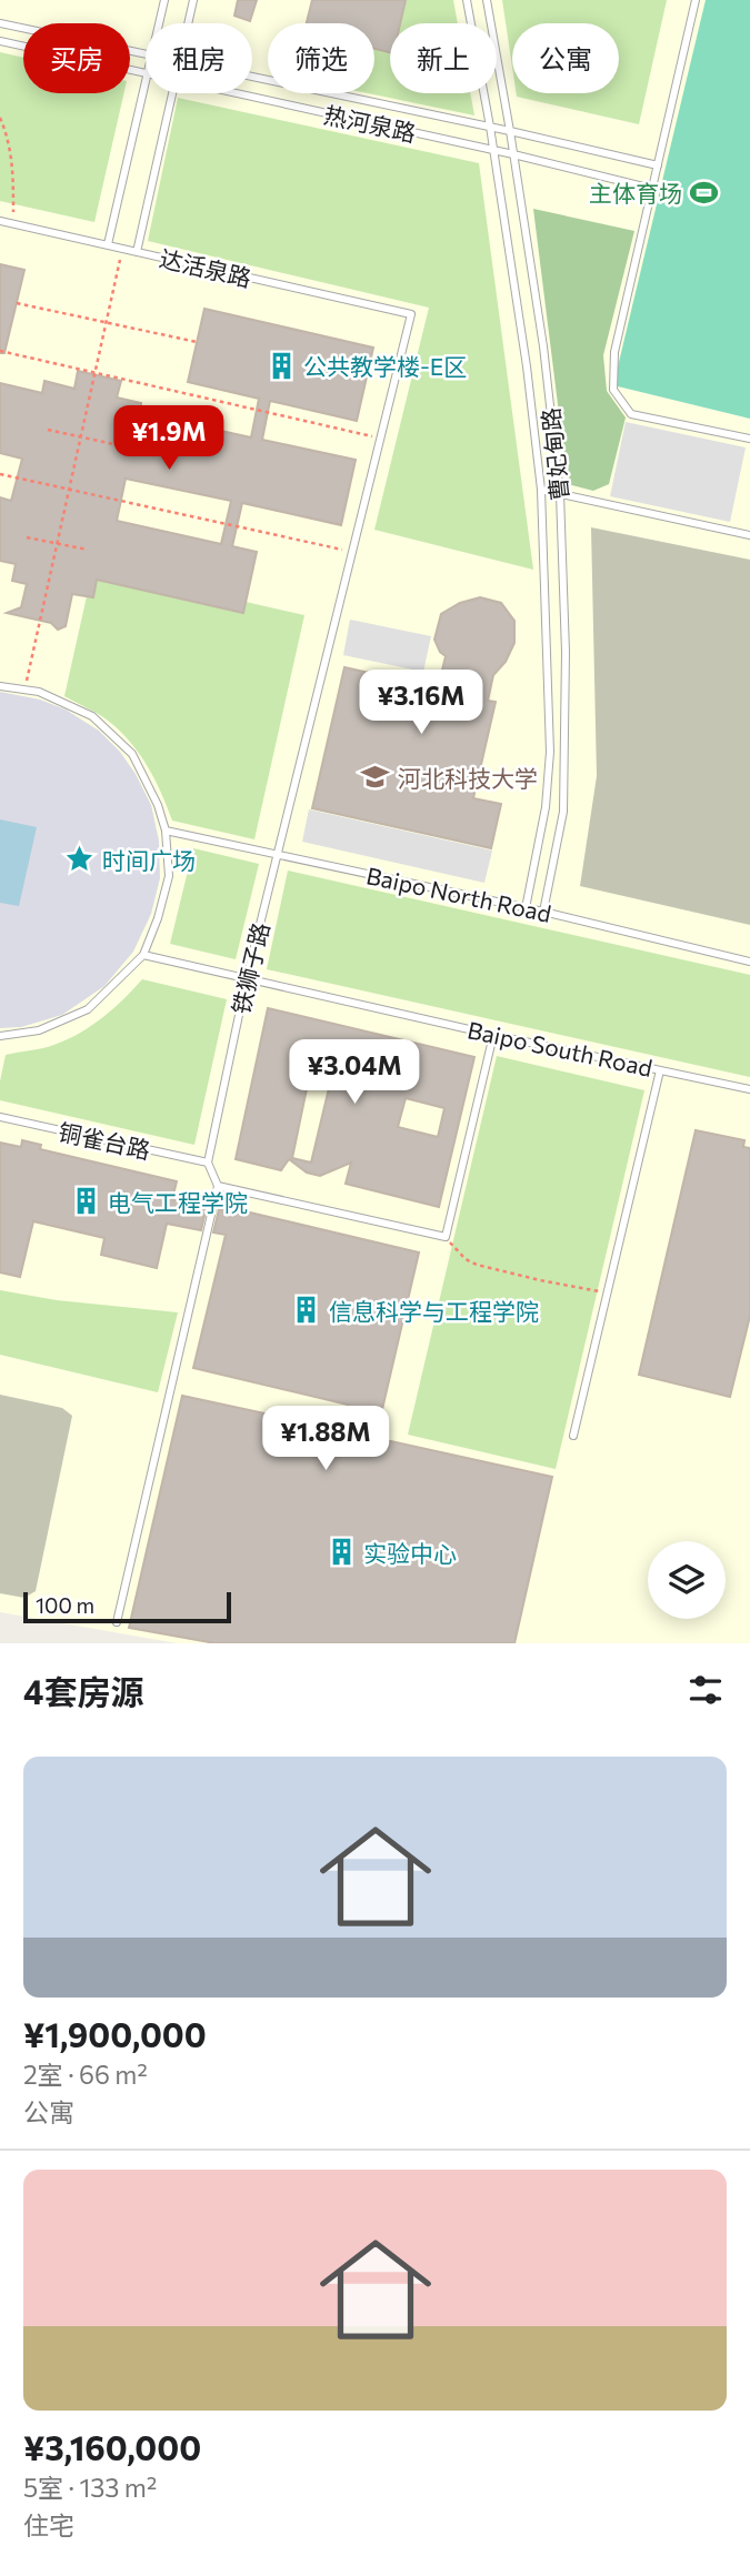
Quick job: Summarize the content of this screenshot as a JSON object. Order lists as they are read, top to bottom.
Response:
{
  "streets": {
    "lane": [
      "热河泉路",
      "达活泉路",
      "曹妃甸路",
      "Baipo North Road",
      "铁狮子路",
      "Baipo South Road",
      "铜雀台路"
    ]
  },
  "crossings": [
    ["热河泉路", "曹妃甸路"],
    ["达活泉路", "铁狮子路"],
    ["曹妃甸路", "Baipo North Road"],
    ["Baipo North Road", "铁狮子路"],
    ["铁狮子路", "Baipo South Road"],
    ["铁狮子路", "铜雀台路"]
  ],
  "places": {
    "sports": ["主体育场"],
    "building": [
      "公共教学楼-E区",
      "电气工程学院",
      "信息科学与工程学院",
      "实验中心"
    ],
    "school or university": ["河北科技大学"],
    "place": ["时间广场"]
  },
  "scale_bar": "100 m",
  "page": {
    "chip": [
      "买房",
      "租房",
      "筛选",
      "新上",
      "公寓"
    ],
    "price": [
      "¥1.9M",
      "¥3.16M",
      "¥3.04M",
      "¥1.88M"
    ],
    "scale": "100 m",
    "heading": "4套房源",
    "list": [
      {
        "name": "¥1,900,000",
        "note": "2室 · 66 m² · 公寓"
      },
      {
        "name": "¥3,160,000",
        "note": "5室 · 133 m² · 住宅"
      }
    ]
  }
}
